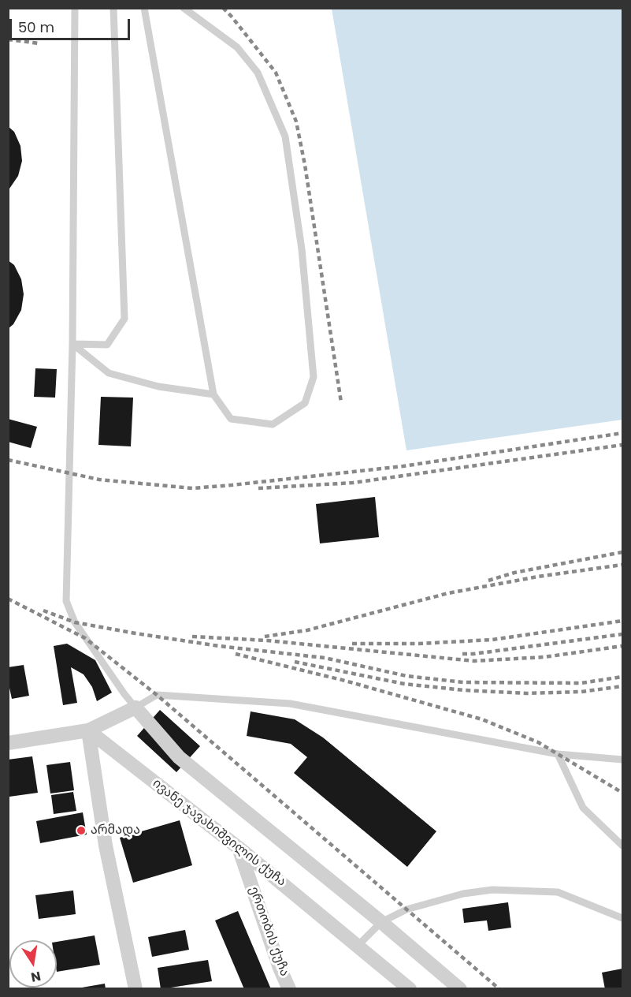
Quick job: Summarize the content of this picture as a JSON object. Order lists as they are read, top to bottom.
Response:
{
  "streets": {
    "street": ["ივანე ჯავახიშვილის ქუჩა", "ერთობის ქუჩა"]
  },
  "crossings": [
    ["ივანე ჯავახიშვილის ქუჩა", "ერთობის ქუჩა"]
  ],
  "places": ["არმადა"],
  "scale_bar": "50 m",
  "north": "bottom"
}
